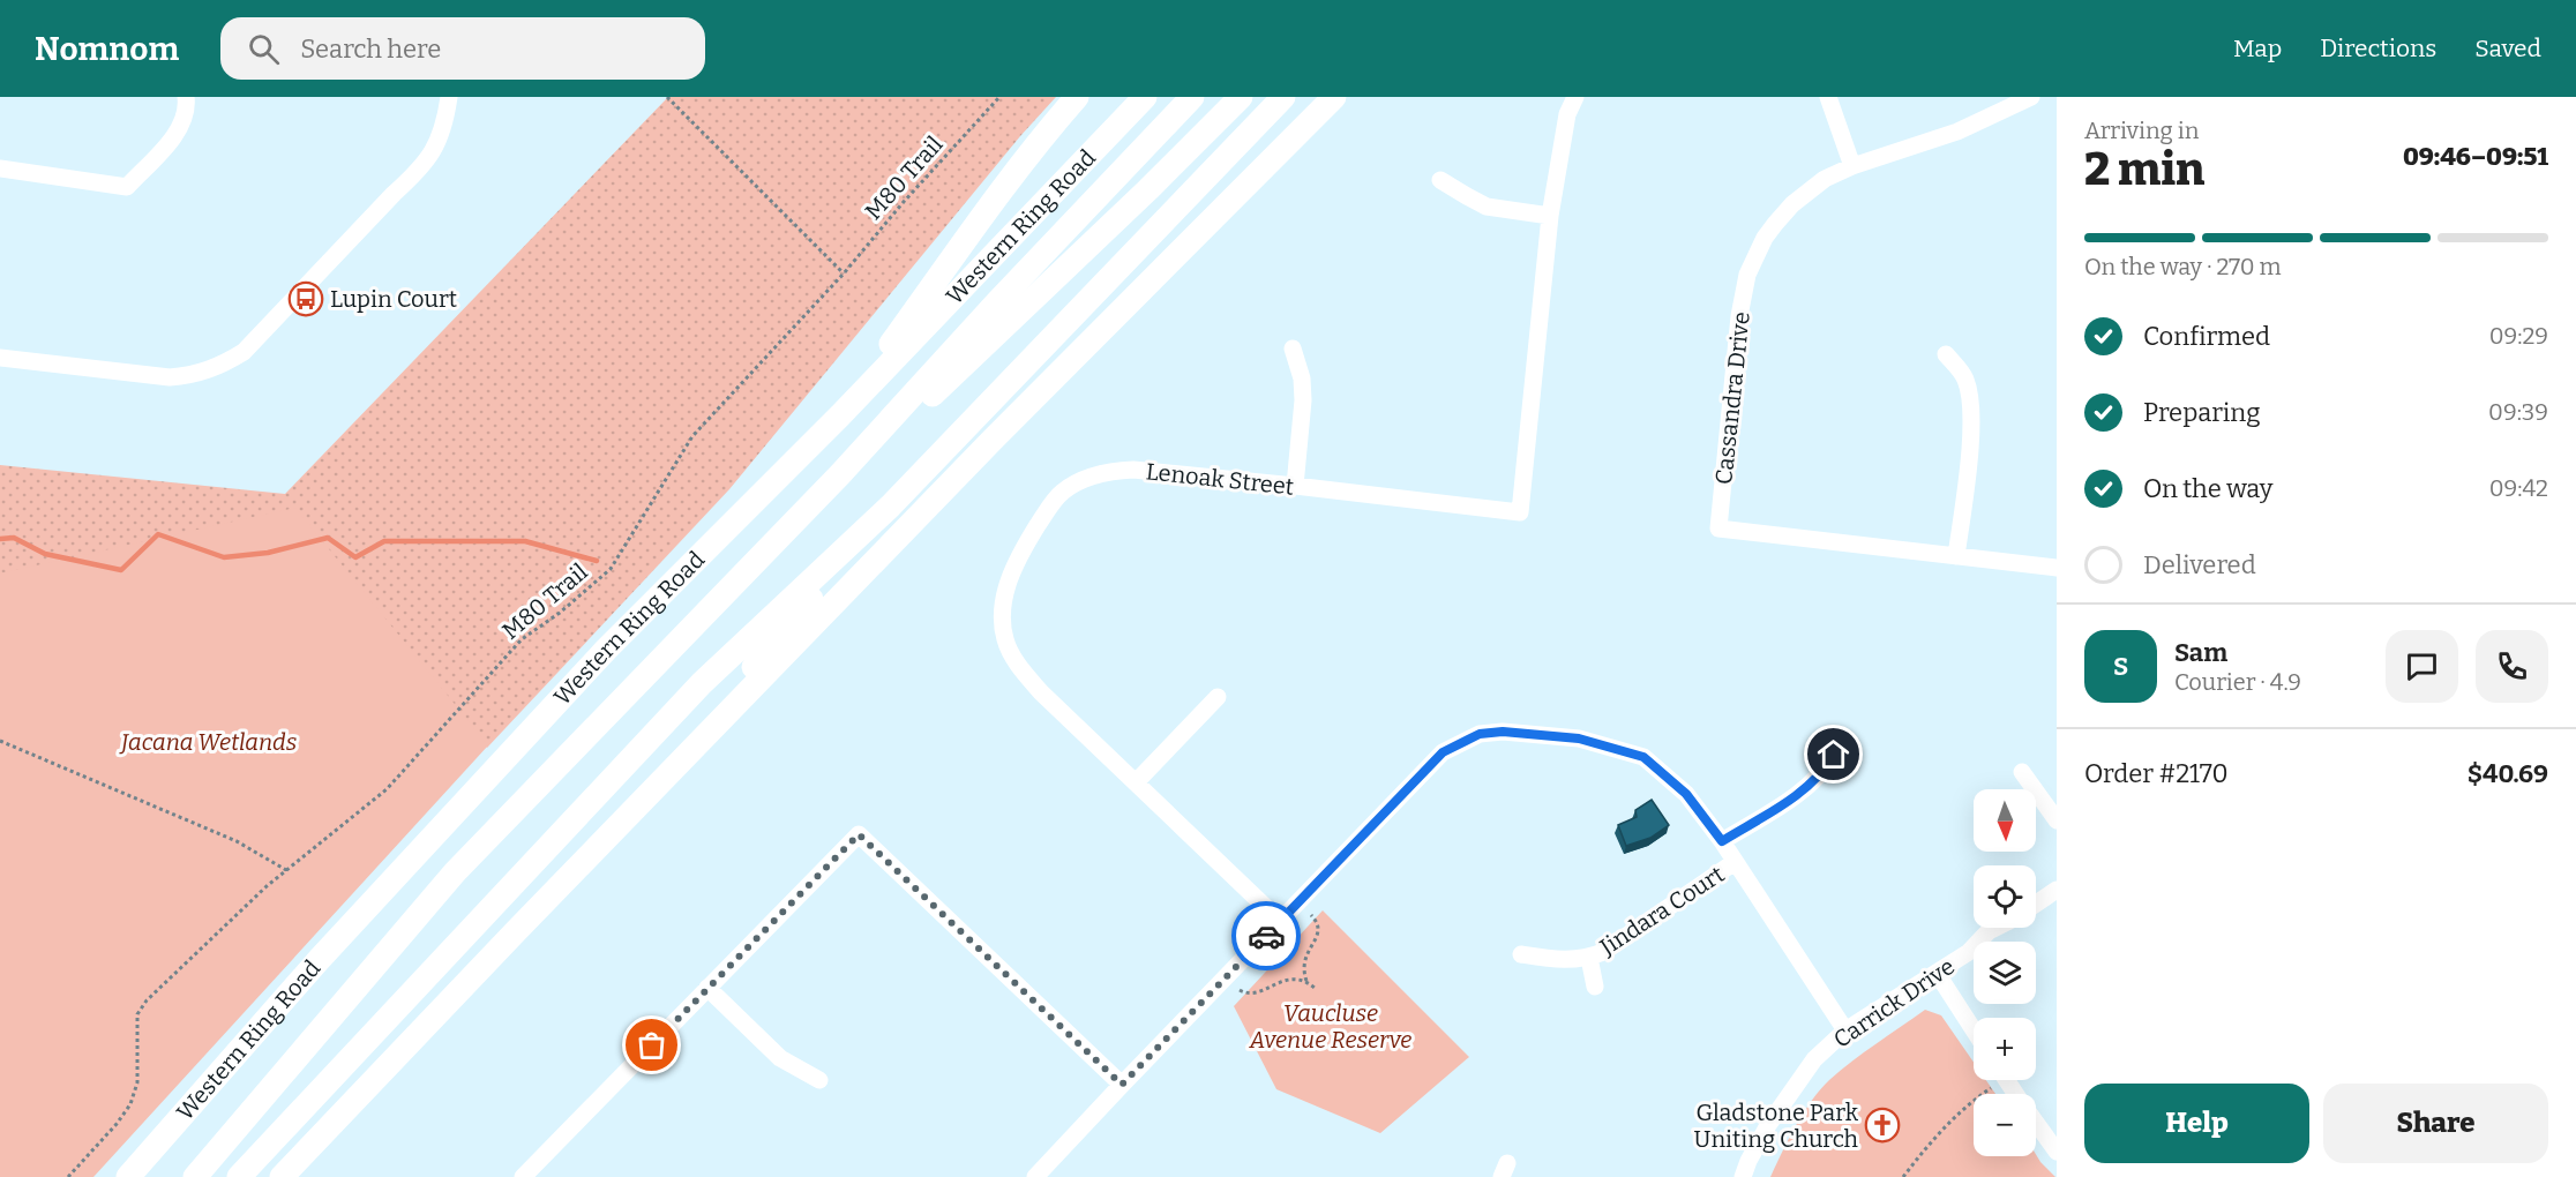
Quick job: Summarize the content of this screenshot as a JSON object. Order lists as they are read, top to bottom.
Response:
{
  "streets": {
    "highway": ["Western Ring Road"],
    "street": [
      "Cassandra Drive",
      "Lenoak Street",
      "Jindara Court",
      "Carrick Drive"
    ],
    "path": ["M80 Trail"]
  },
  "parks": ["Jacana Wetlands", "Vaucluse Avenue Reserve"],
  "places": {
    "bus stop": ["Lupin Court"],
    "church": ["Gladstone Park Uniting Church"]
  },
  "north": "bottom",
  "page": {
    "header": "Nomnom",
    "search": "Search here",
    "nav": ["Map", "Directions", "Saved"],
    "heading": ["2 min", "Arriving in", "09:46–09:51"],
    "panel": [
      "Sam",
      "Courier · 4.9",
      "Order #2170",
      "$40.69"
    ],
    "bar": "On the way · 270 m",
    "list": [
      ["Confirmed", "09:29"],
      ["Preparing", "09:39"],
      ["On the way", "09:42"],
      "Delivered"
    ],
    "round": "S",
    "map_buttons": ["+", "−"],
    "buttons": ["Help", "Share"]
  }
}
